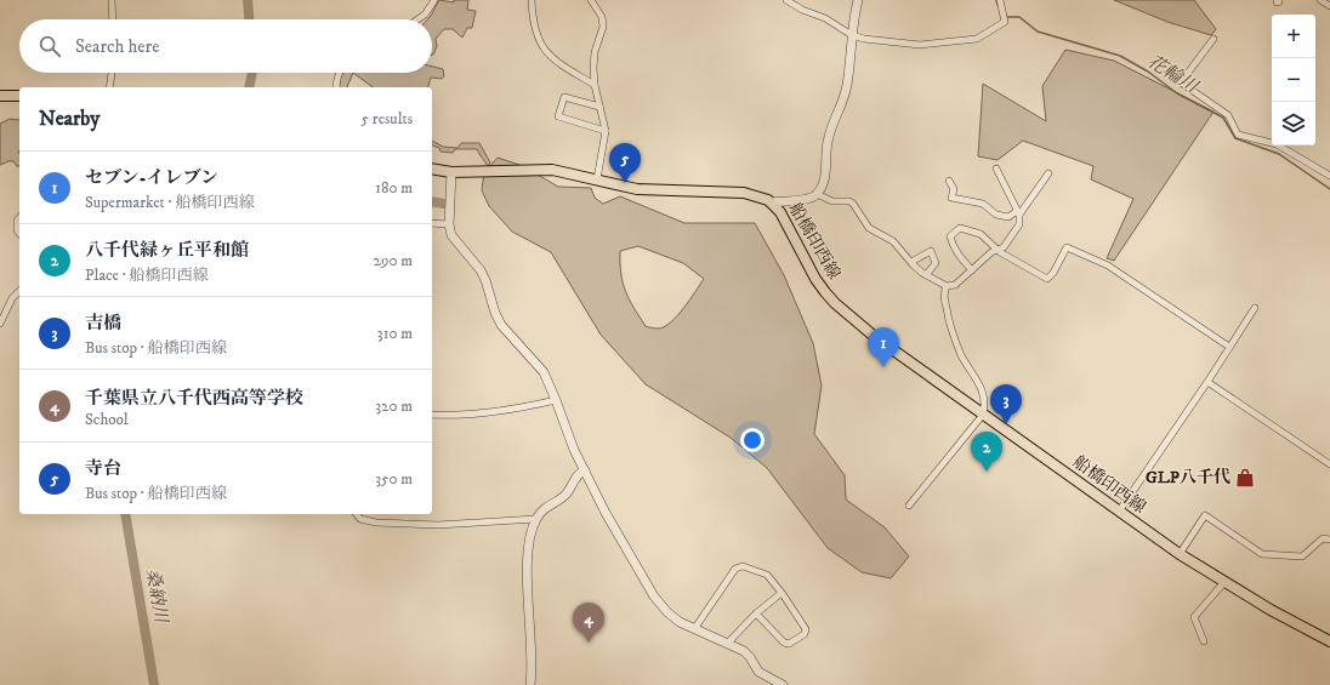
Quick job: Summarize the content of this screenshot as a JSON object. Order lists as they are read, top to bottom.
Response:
{
  "streets": {
    "main road": ["船橋印西線"]
  },
  "water": ["花輪川", "桑納川"],
  "places": {
    "shop": ["GLP八千代"]
  },
  "page": {
    "map_buttons": ["+", "−"],
    "search": "Search here",
    "heading": ["Nearby", "5 results"],
    "pins": [
      "5",
      "1",
      "3",
      "2",
      "4"
    ],
    "list": [
      {
        "mark": "1",
        "name": "セブン-イレブン",
        "note": "Supermarket · 船橋印西線",
        "value": "180 m"
      },
      {
        "mark": "2",
        "name": "八千代緑ヶ丘平和館",
        "note": "Place · 船橋印西線",
        "value": "290 m"
      },
      {
        "mark": "3",
        "name": "吉橋",
        "note": "Bus stop · 船橋印西線",
        "value": "310 m"
      },
      {
        "mark": "4",
        "name": "千葉県立八千代西高等学校",
        "note": "School",
        "value": "320 m"
      },
      {
        "mark": "5",
        "name": "寺台",
        "note": "Bus stop · 船橋印西線",
        "value": "350 m"
      }
    ]
  }
}
